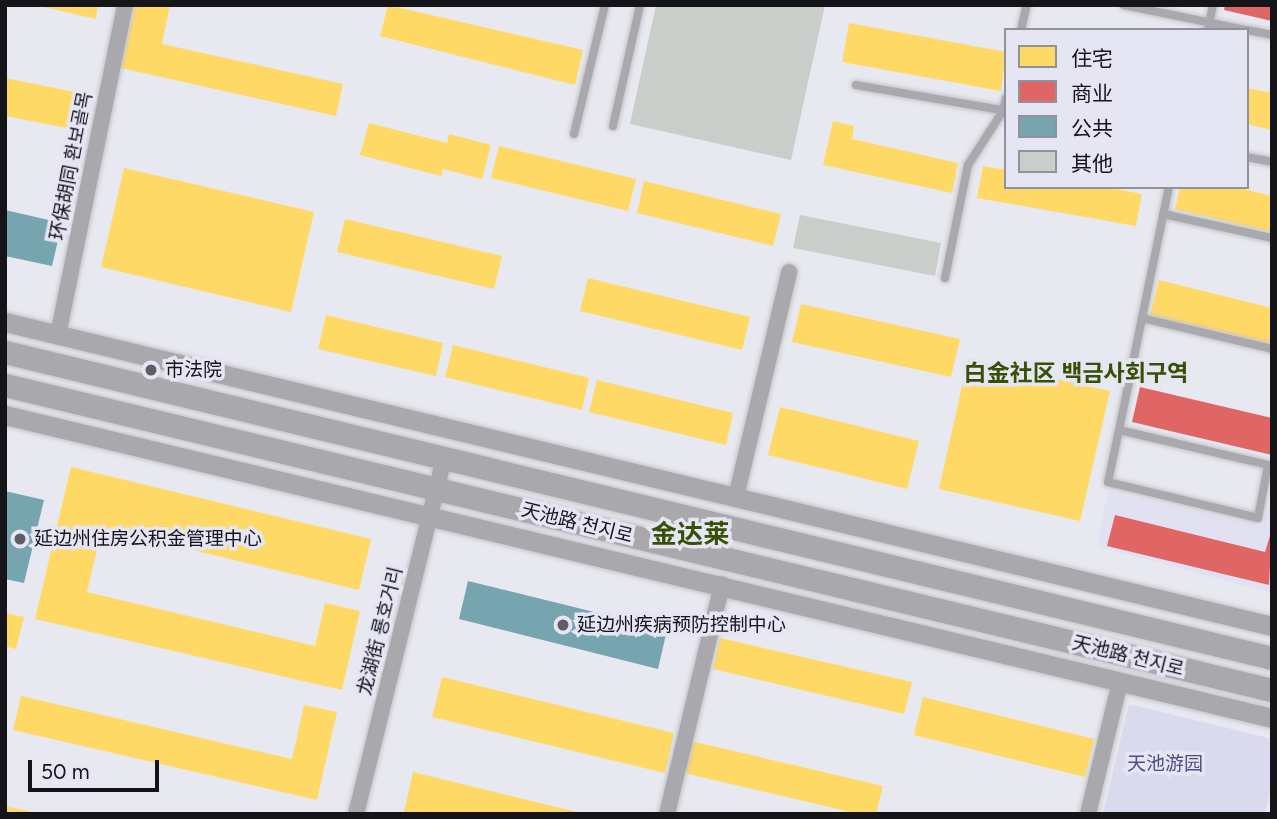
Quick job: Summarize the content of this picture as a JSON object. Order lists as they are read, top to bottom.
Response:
{
  "streets": {
    "main road": ["天池路 천지로"],
    "street": ["环保胡同 환보골목", "龙湖街 룡호거리"]
  },
  "crossings": [
    ["天池路 천지로", "龙湖街 룡호거리"]
  ],
  "districts": ["白金社区 백금사회구역", "金达莱"],
  "parks": ["天池游园"],
  "places": ["市法院", "延边州住房公积金管理中心", "延边州疾病预防控制中心"],
  "legend": [
    "住宅",
    "商业",
    "公共",
    "其他"
  ],
  "scale_bar": "50 m"
}
